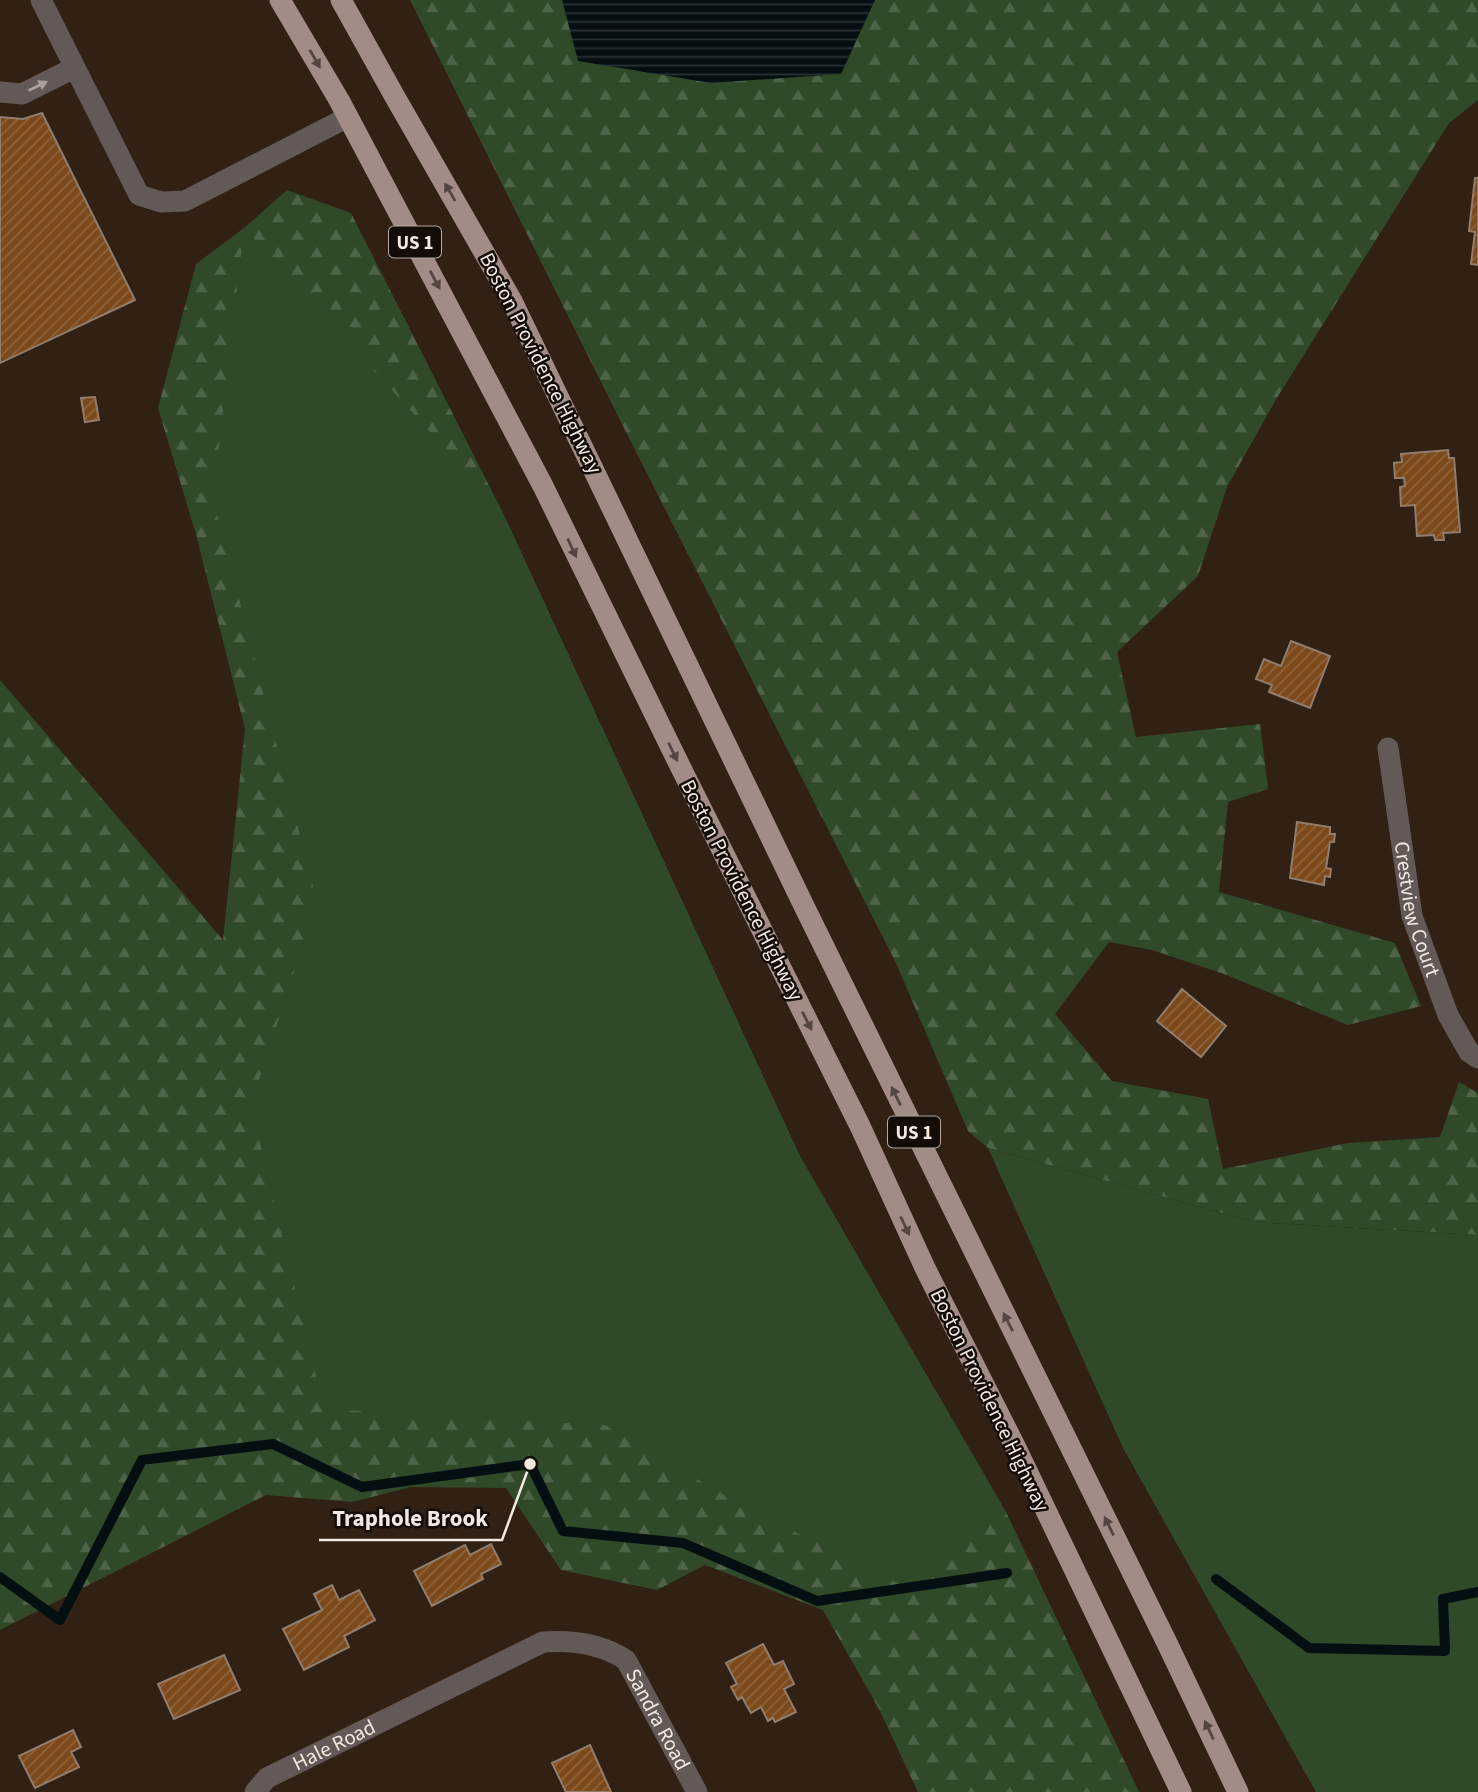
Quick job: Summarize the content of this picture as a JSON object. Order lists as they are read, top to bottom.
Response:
{
  "streets": {
    "main road": ["US 1", "Boston Providence Highway"],
    "street": ["Crestview Court", "Sandra Road", "Hale Road"]
  },
  "crossings": [
    ["Sandra Road", "Hale Road"]
  ],
  "places": ["Traphole Brook"]
}
